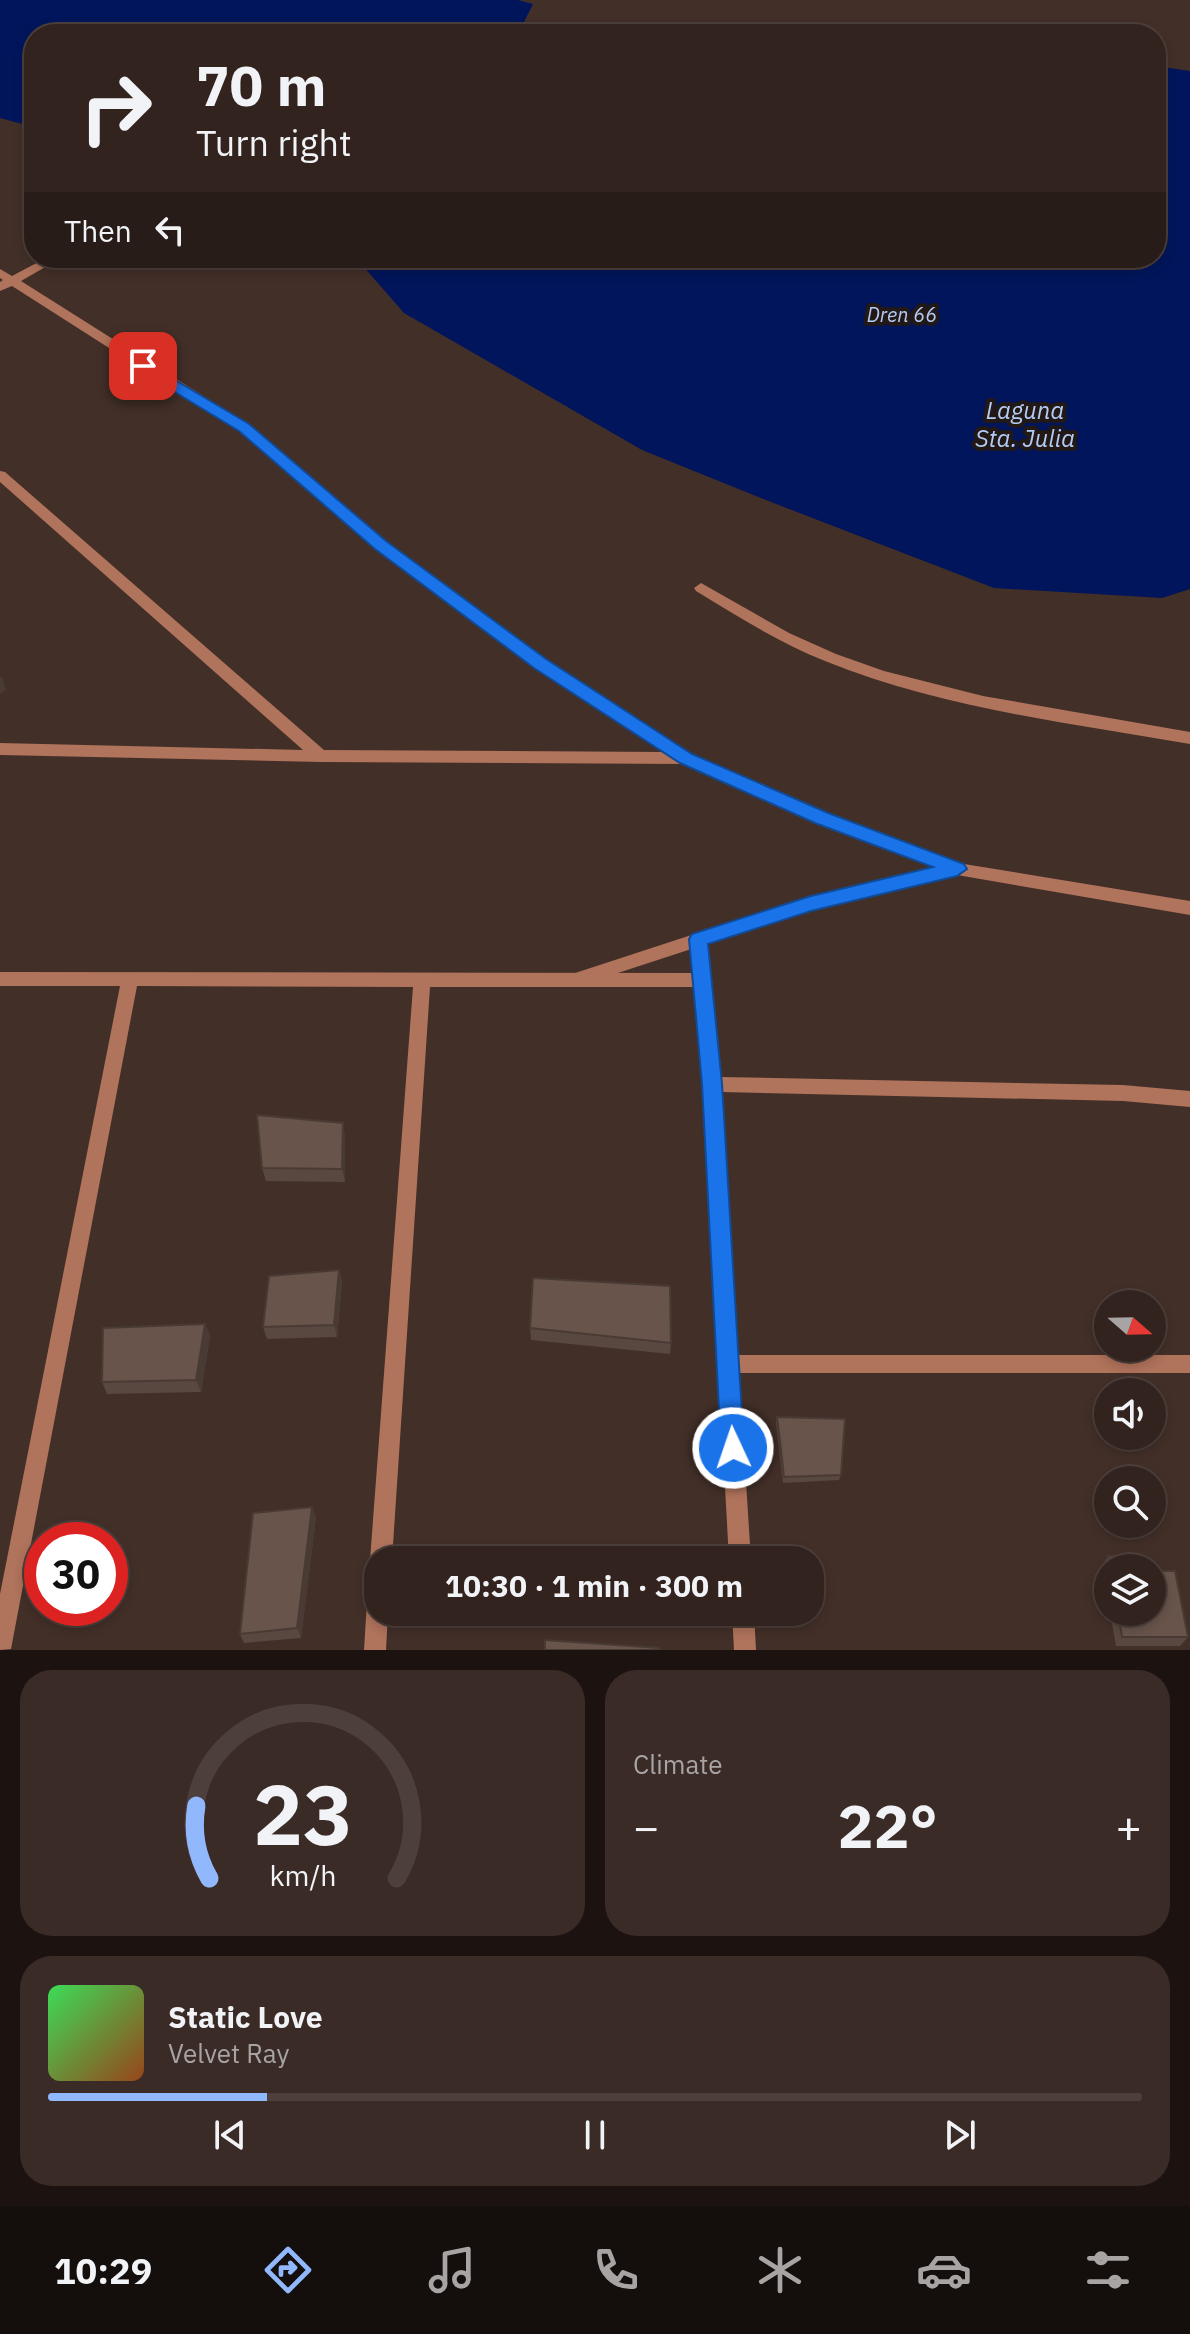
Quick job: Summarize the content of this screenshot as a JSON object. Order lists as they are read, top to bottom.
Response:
{
  "water": ["Dren 66", "Laguna Sta. Julia"],
  "north": "right",
  "page": {
    "turn": ["70 m", "Turn right"],
    "then": "Then",
    "limit": "30",
    "trip": "10:30 · 1 min · 300 m",
    "tile": "Climate",
    "heat": ["−", "22°", "+"],
    "song": ["Static Love", "Velvet Ray"],
    "tabs": "10:29",
    "gauge": ["23", "km/h"]
  }
}
